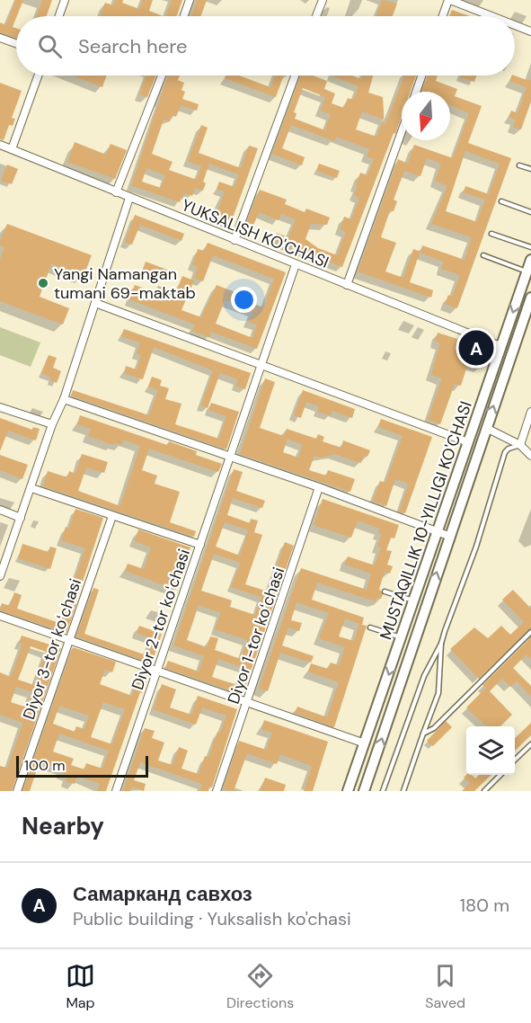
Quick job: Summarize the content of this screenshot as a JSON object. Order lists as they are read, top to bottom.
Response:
{
  "streets": {
    "main road": ["MUSTAQILLIK 10-YILLIGI KO'CHASI"],
    "street": [
      "YUKSALISH KO'CHASI",
      "Diyor 2-tor koʻchasi",
      "Diyor 1-tor koʻchasi",
      "Diyor 3-tor koʻchasi"
    ]
  },
  "crossings": [
    ["YUKSALISH KO'CHASI", "MUSTAQILLIK 10-YILLIGI KO'CHASI"],
    ["YUKSALISH KO'CHASI", "Diyor 2-tor koʻchasi"]
  ],
  "places": ["Yangi Namangan tumani 69-maktab"],
  "scale_bar": "100 m",
  "north": "bottom",
  "page": {
    "search": "Search here",
    "pins": "A",
    "scale": "100 m",
    "heading": "Nearby",
    "list": [
      {
        "mark": "A",
        "name": "Самарканд савхоз",
        "note": "Public building · Yuksalish ko'chasi",
        "value": "180 m"
      }
    ],
    "nav": ["Map", "Directions", "Saved"]
  }
}
